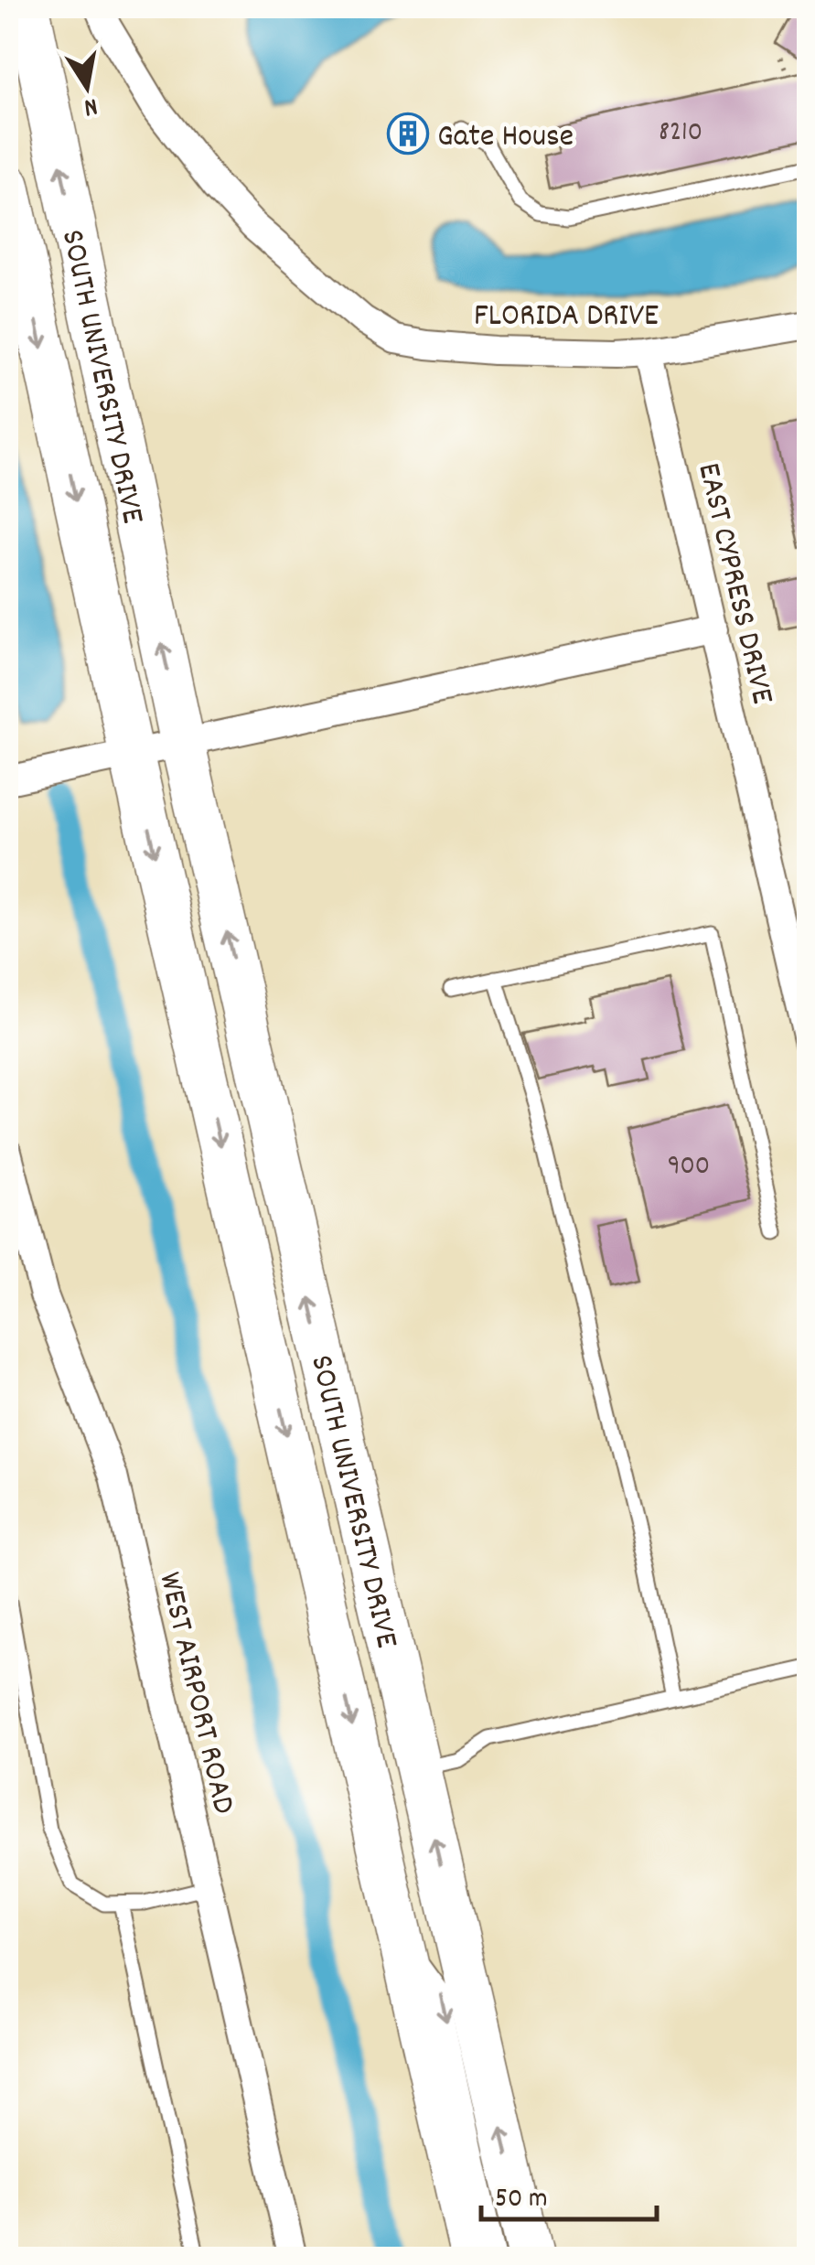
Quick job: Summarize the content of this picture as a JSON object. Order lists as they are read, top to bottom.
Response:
{
  "streets": {
    "main road": ["SOUTH UNIVERSITY DRIVE"],
    "street": ["FLORIDA DRIVE", "EAST CYPRESS DRIVE", "WEST AIRPORT ROAD"]
  },
  "crossings": [
    ["FLORIDA DRIVE", "EAST CYPRESS DRIVE"]
  ],
  "places": {
    "building": ["Gate House"]
  },
  "house_numbers": ["8210", "900"],
  "scale_bar": "50 m",
  "north": "bottom"
}
